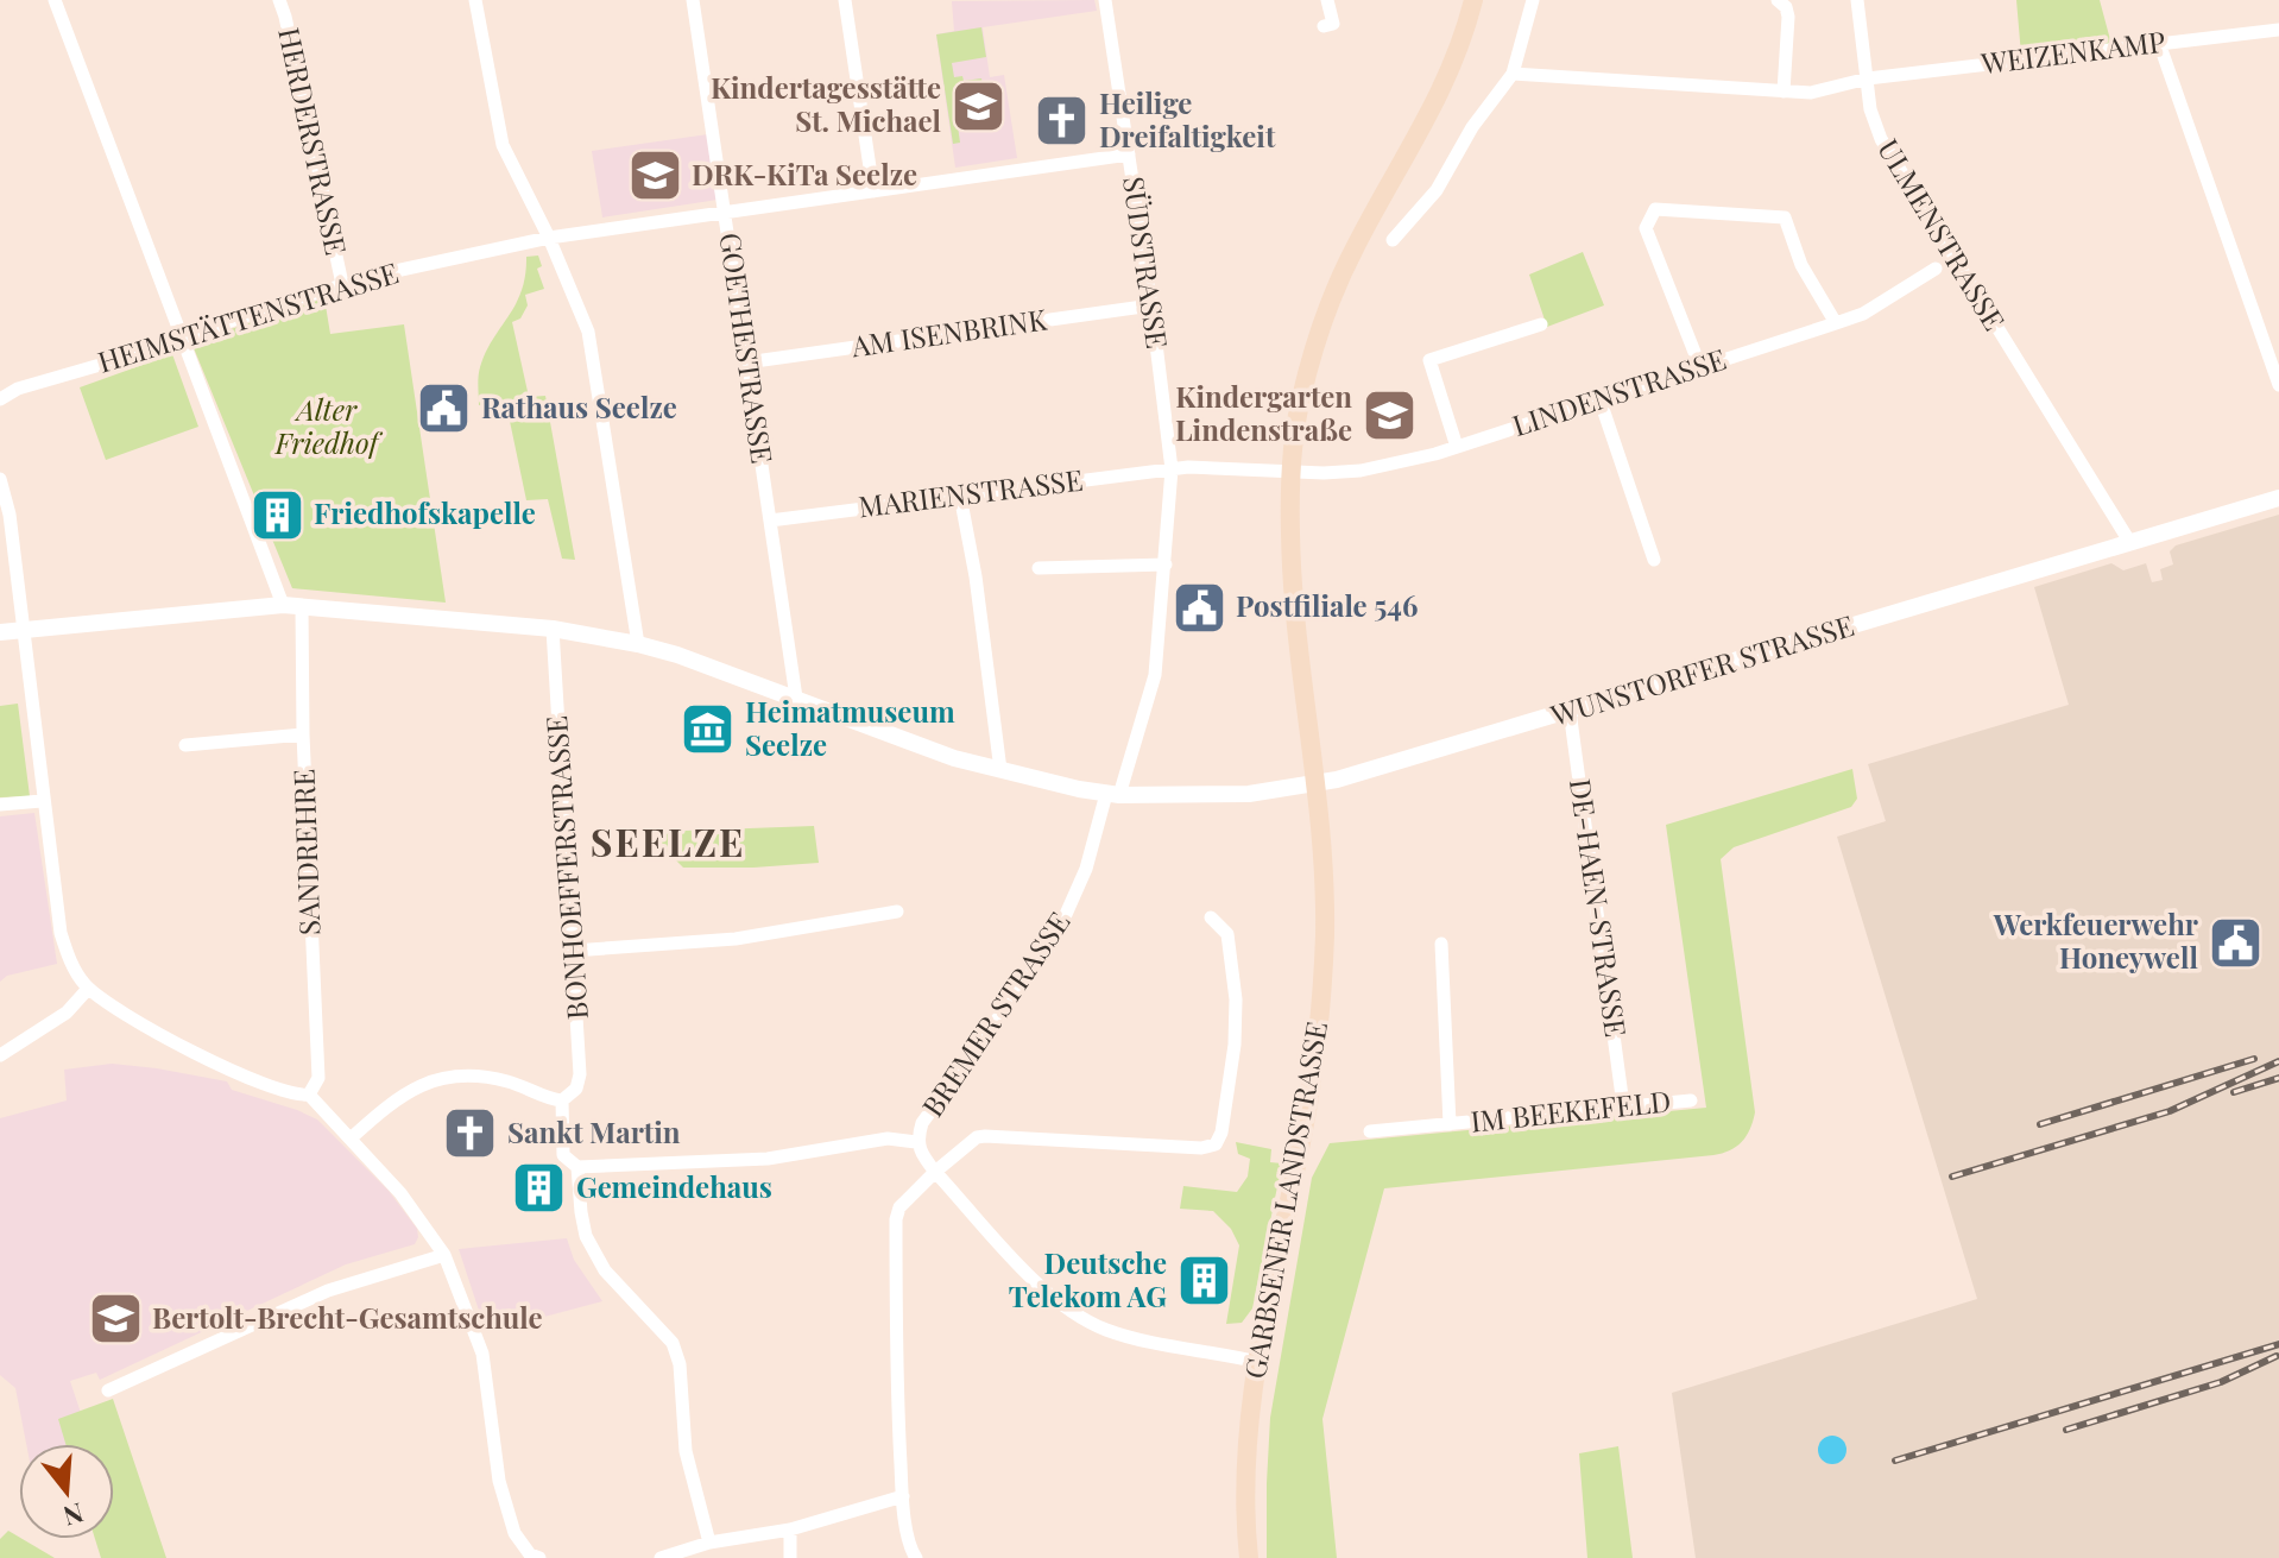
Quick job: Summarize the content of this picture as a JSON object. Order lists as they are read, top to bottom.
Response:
{
  "streets": {
    "main road": ["GARBSENER LANDSTRASSE"],
    "street": [
      "WEIZENKAMP",
      "HERDERSTRASSE",
      "ULMENSTRASSE",
      "SÜDSTRASSE",
      "HEIMSTÄTTENSTRASSE",
      "AM ISENBRINK",
      "GOETHESTRASSE",
      "LINDENSTRASSE",
      "MARIENSTRASSE",
      "WUNSTORFER STRASSE",
      "SANDREHRE",
      "BONHOEFFERSTRASSE",
      "DE-HAEN-STRASSE",
      "BREMER STRASSE",
      "IM BEEKEFELD"
    ]
  },
  "crossings": [
    ["WEIZENKAMP", "ULMENSTRASSE"],
    ["HERDERSTRASSE", "HEIMSTÄTTENSTRASSE"],
    ["ULMENSTRASSE", "WUNSTORFER STRASSE"],
    ["SÜDSTRASSE", "HEIMSTÄTTENSTRASSE"],
    ["SÜDSTRASSE", "AM ISENBRINK"],
    ["SÜDSTRASSE", "MARIENSTRASSE"],
    ["SÜDSTRASSE", "BREMER STRASSE"],
    ["HEIMSTÄTTENSTRASSE", "GOETHESTRASSE"],
    ["AM ISENBRINK", "GOETHESTRASSE"],
    ["GOETHESTRASSE", "MARIENSTRASSE"],
    ["GOETHESTRASSE", "WUNSTORFER STRASSE"],
    ["LINDENSTRASSE", "MARIENSTRASSE"],
    ["LINDENSTRASSE", "GARBSENER LANDSTRASSE"],
    ["MARIENSTRASSE", "GARBSENER LANDSTRASSE"],
    ["WUNSTORFER STRASSE", "SANDREHRE"],
    ["WUNSTORFER STRASSE", "BONHOEFFERSTRASSE"],
    ["WUNSTORFER STRASSE", "DE-HAEN-STRASSE"],
    ["WUNSTORFER STRASSE", "BREMER STRASSE"],
    ["WUNSTORFER STRASSE", "GARBSENER LANDSTRASSE"],
    ["DE-HAEN-STRASSE", "IM BEEKEFELD"],
    ["BREMER STRASSE", "GARBSENER LANDSTRASSE"]
  ],
  "districts": ["SEELZE"],
  "parks": ["Alter Friedhof"],
  "places": {
    "school or university": [
      "Kindertagesstätte St. Michael",
      "DRK-KiTa Seelze",
      "Kindergarten Lindenstraße",
      "Bertolt-Brecht-Gesamtschule"
    ],
    "church": ["Heilige Dreifaltigkeit", "Sankt Martin"],
    "public building": ["Rathaus Seelze", "Postfiliale 546", "Werkfeuerwehr Honeywell"],
    "building": ["Friedhofskapelle", "Gemeindehaus", "Deutsche Telekom AG"],
    "museum": ["Heimatmuseum Seelze"]
  },
  "north": "bottom"
}
